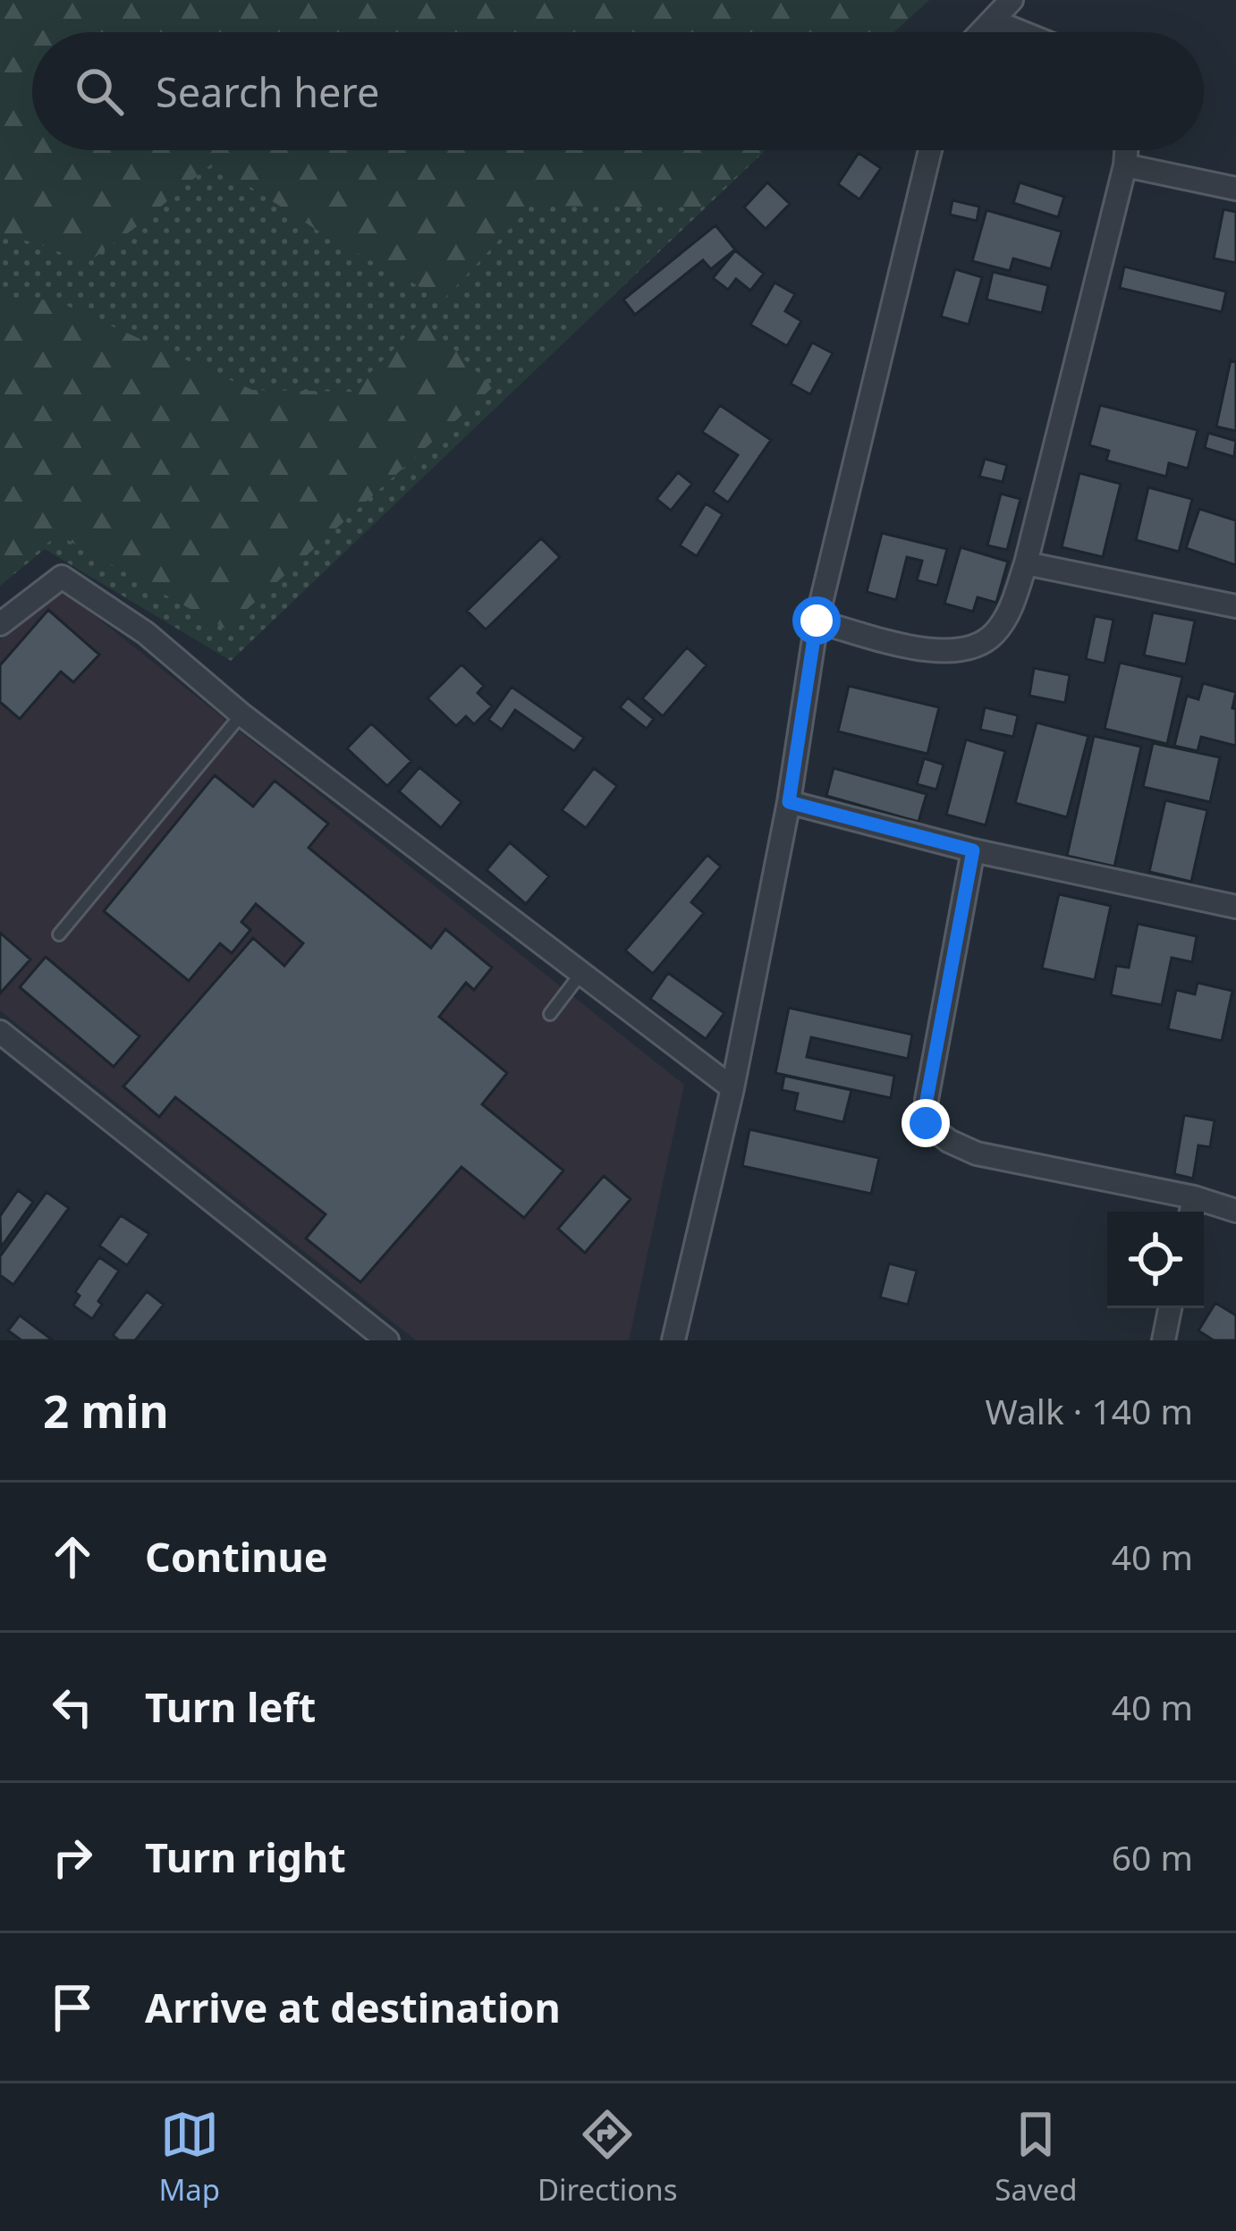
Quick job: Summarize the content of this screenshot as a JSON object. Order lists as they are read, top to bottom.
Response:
{
  "page": {
    "search": "Search here",
    "heading": ["2 min", "Walk · 140 m"],
    "list": [
      ["Continue", "40 m"],
      ["Turn left", "40 m"],
      ["Turn right", "60 m"],
      "Arrive at destination"
    ],
    "nav": ["Map", "Directions", "Saved"]
  }
}
